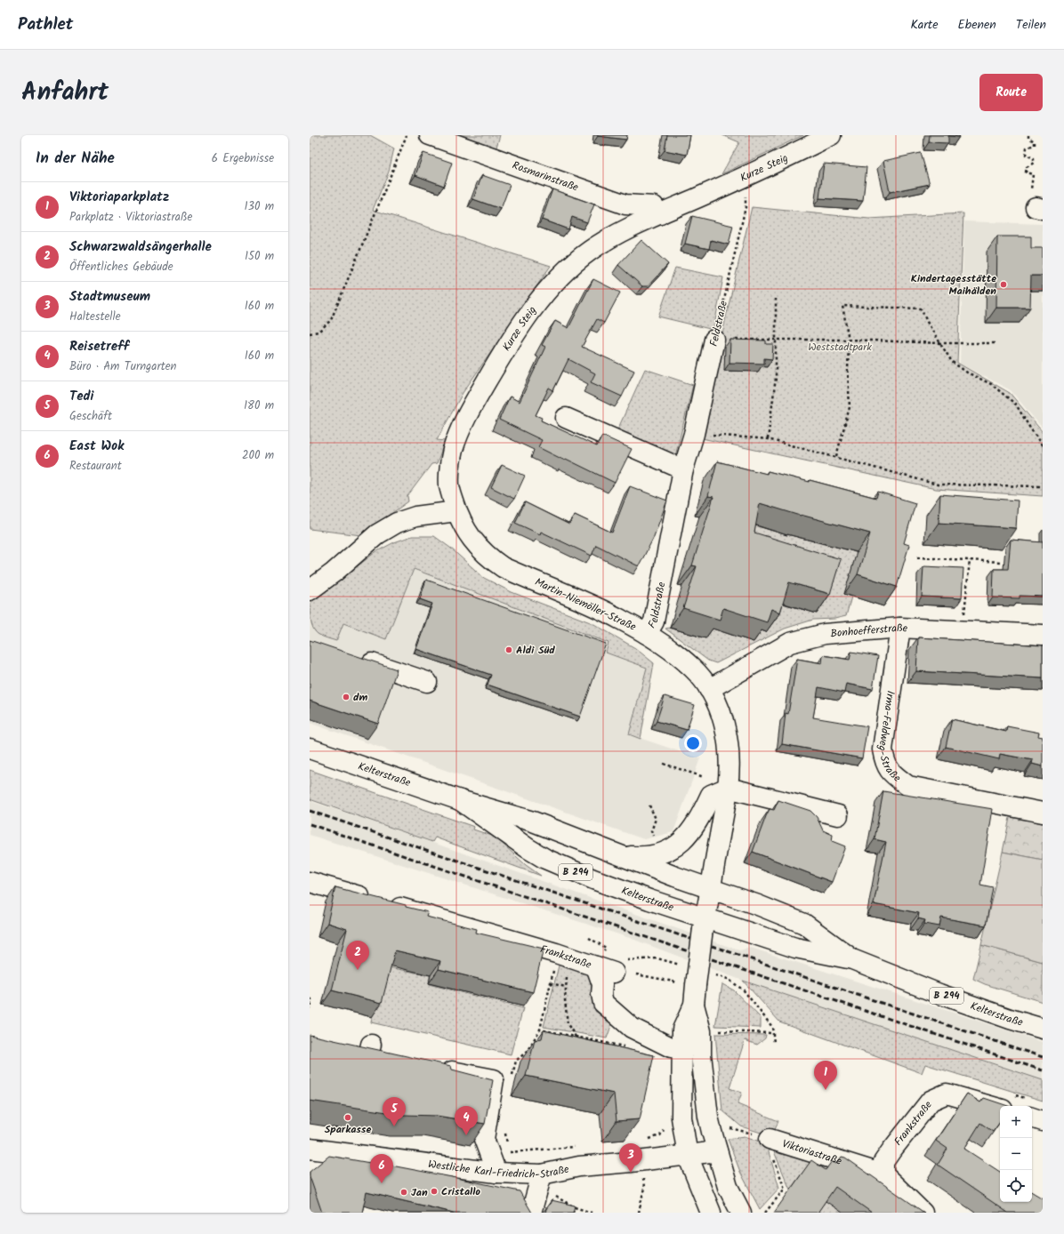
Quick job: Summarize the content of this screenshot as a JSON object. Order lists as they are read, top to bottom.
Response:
{
  "streets": {
    "main road": [
      "Kurze Steig",
      "Rosmarinstraße",
      "Feldstraße",
      "Martin-Niemöller-Straße",
      "Bonhoefferstraße",
      "Irma-Feldweg-Straße",
      "Kelterstraße",
      "B 294",
      "Frankstraße",
      "Viktoriastraße",
      "Westliche Karl-Friedrich-Straße"
    ]
  },
  "crossings": [
    ["Kurze Steig", "Rosmarinstraße"],
    ["Kurze Steig", "Feldstraße"],
    ["Kurze Steig", "Martin-Niemöller-Straße"],
    ["Feldstraße", "Martin-Niemöller-Straße"],
    ["Martin-Niemöller-Straße", "Bonhoefferstraße"],
    ["Martin-Niemöller-Straße", "Kelterstraße"],
    ["Bonhoefferstraße", "Irma-Feldweg-Straße"],
    ["Frankstraße", "Viktoriastraße"]
  ],
  "parks": ["Weststadtpark"],
  "places": [
    "Kindertagesstätte Maihälden",
    "Aldi Süd",
    "dm",
    "Sparkasse",
    "Cristallo",
    "Jan"
  ],
  "page": {
    "header": "Pathlet",
    "nav": ["Karte", "Ebenen", "Teilen"],
    "title": "Anfahrt",
    "buttons": "Route",
    "heading": ["In der Nähe", "6 Ergebnisse"],
    "list": [
      {
        "mark": "1",
        "name": "Viktoriaparkplatz",
        "note": "Parkplatz · Viktoriastraße",
        "value": "130 m"
      },
      {
        "mark": "2",
        "name": "Schwarzwaldsängerhalle",
        "note": "Öffentliches Gebäude",
        "value": "150 m"
      },
      {
        "mark": "3",
        "name": "Stadtmuseum",
        "note": "Haltestelle",
        "value": "160 m"
      },
      {
        "mark": "4",
        "name": "Reisetreff",
        "note": "Büro · Am Turngarten",
        "value": "160 m"
      },
      {
        "mark": "5",
        "name": "Tedi",
        "note": "Geschäft",
        "value": "180 m"
      },
      {
        "mark": "6",
        "name": "East Wok",
        "note": "Restaurant",
        "value": "200 m"
      }
    ],
    "pins": [
      "2",
      "1",
      "5",
      "4",
      "3",
      "6"
    ],
    "map_buttons": ["+", "−"]
  }
}
